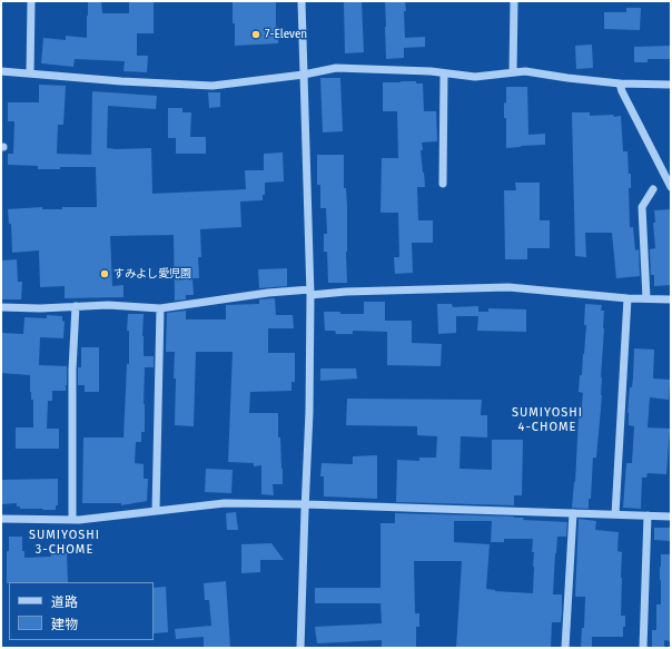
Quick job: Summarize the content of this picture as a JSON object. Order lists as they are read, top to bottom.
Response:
{
  "districts": ["SUMIYOSHI 4-CHOME", "SUMIYOSHI 3-CHOME"],
  "places": ["7-Eleven", "すみよし愛児園"],
  "legend": ["道路", "建物"]
}
